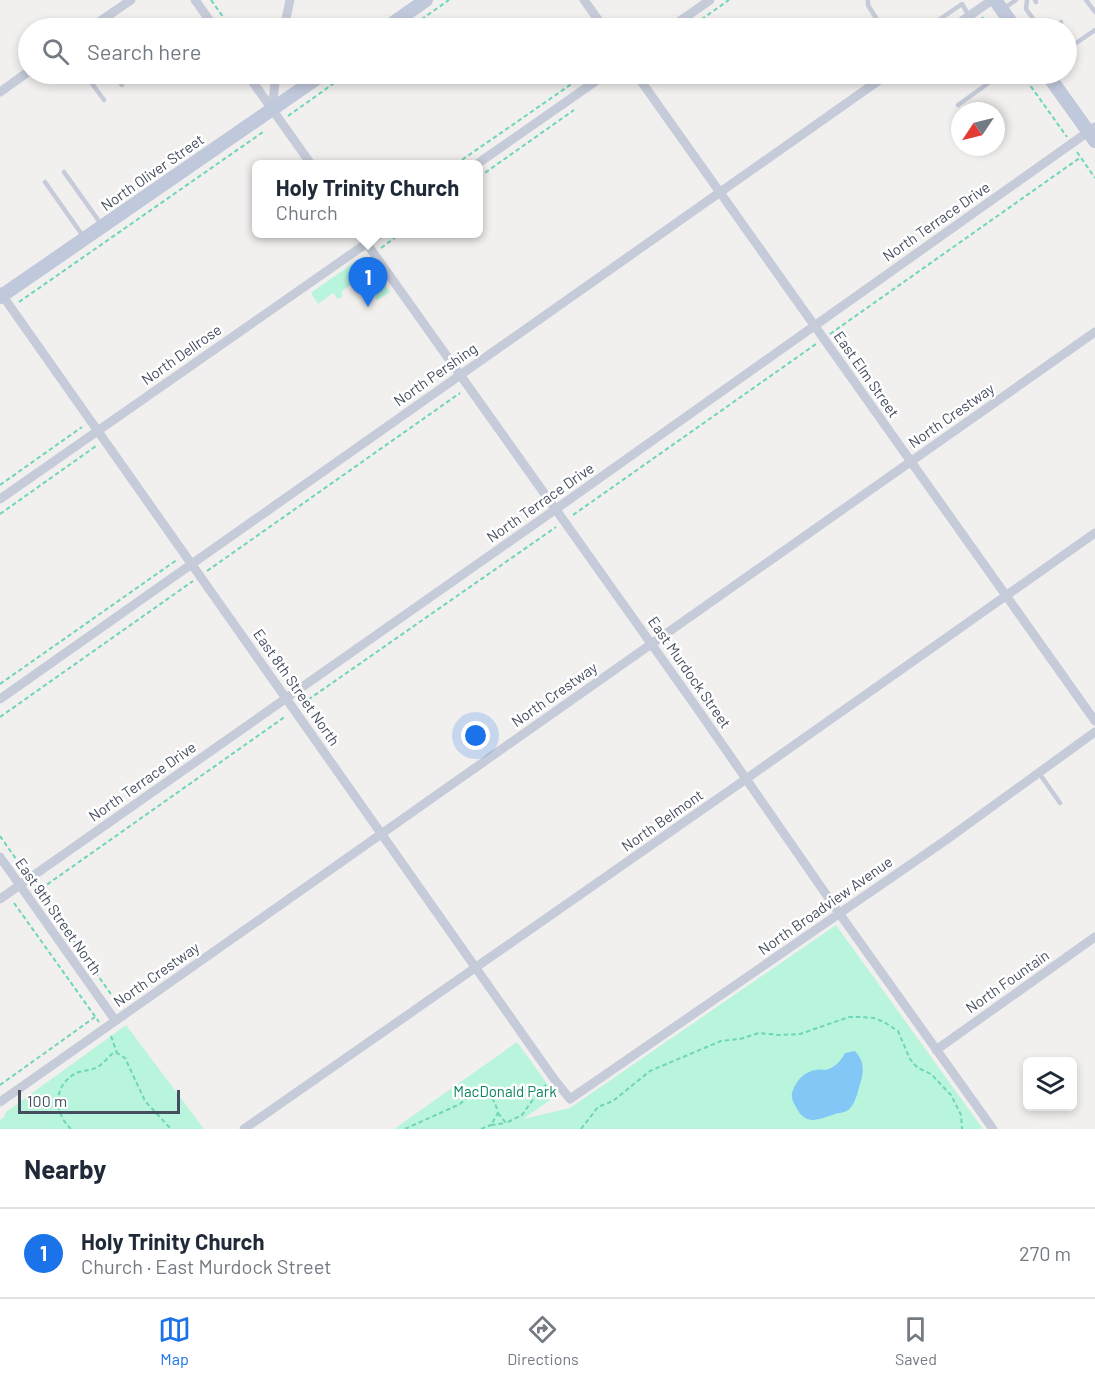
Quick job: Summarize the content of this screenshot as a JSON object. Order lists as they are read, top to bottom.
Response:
{
  "streets": {
    "main road": ["North Oliver Street"],
    "street": [
      "North Terrace Drive",
      "North Dellrose",
      "North Pershing",
      "East Elm Street",
      "North Crestway",
      "East Murdock Street",
      "East 8th Street North",
      "North Belmont",
      "North Broadview Avenue",
      "East 9th Street North",
      "North Fountain"
    ]
  },
  "crossings": [
    ["North Oliver Street", "East 8th Street North"],
    ["North Terrace Drive", "East Elm Street"],
    ["North Terrace Drive", "East Murdock Street"],
    ["North Terrace Drive", "East 8th Street North"],
    ["North Terrace Drive", "East 9th Street North"],
    ["North Dellrose", "East Murdock Street"],
    ["North Dellrose", "East 8th Street North"],
    ["North Pershing", "East Elm Street"],
    ["North Pershing", "East Murdock Street"],
    ["North Pershing", "East 8th Street North"],
    ["East Elm Street", "North Crestway"],
    ["East Elm Street", "North Belmont"],
    ["North Crestway", "East Murdock Street"],
    ["North Crestway", "East 8th Street North"],
    ["North Crestway", "East 9th Street North"],
    ["East Murdock Street", "North Belmont"],
    ["East Murdock Street", "North Broadview Avenue"],
    ["East Murdock Street", "North Fountain"],
    ["East 8th Street North", "North Belmont"],
    ["East 8th Street North", "North Broadview Avenue"]
  ],
  "parks": ["MacDonald Park"],
  "scale_bar": "100 m",
  "north": "bottom left",
  "page": {
    "search": "Search here",
    "popup": ["Holy Trinity Church", "Church"],
    "pins": "1",
    "scale": "100 m",
    "heading": "Nearby",
    "list": [
      {
        "mark": "1",
        "name": "Holy Trinity Church",
        "note": "Church · East Murdock Street",
        "value": "270 m"
      }
    ],
    "nav": ["Map", "Directions", "Saved"]
  }
}
